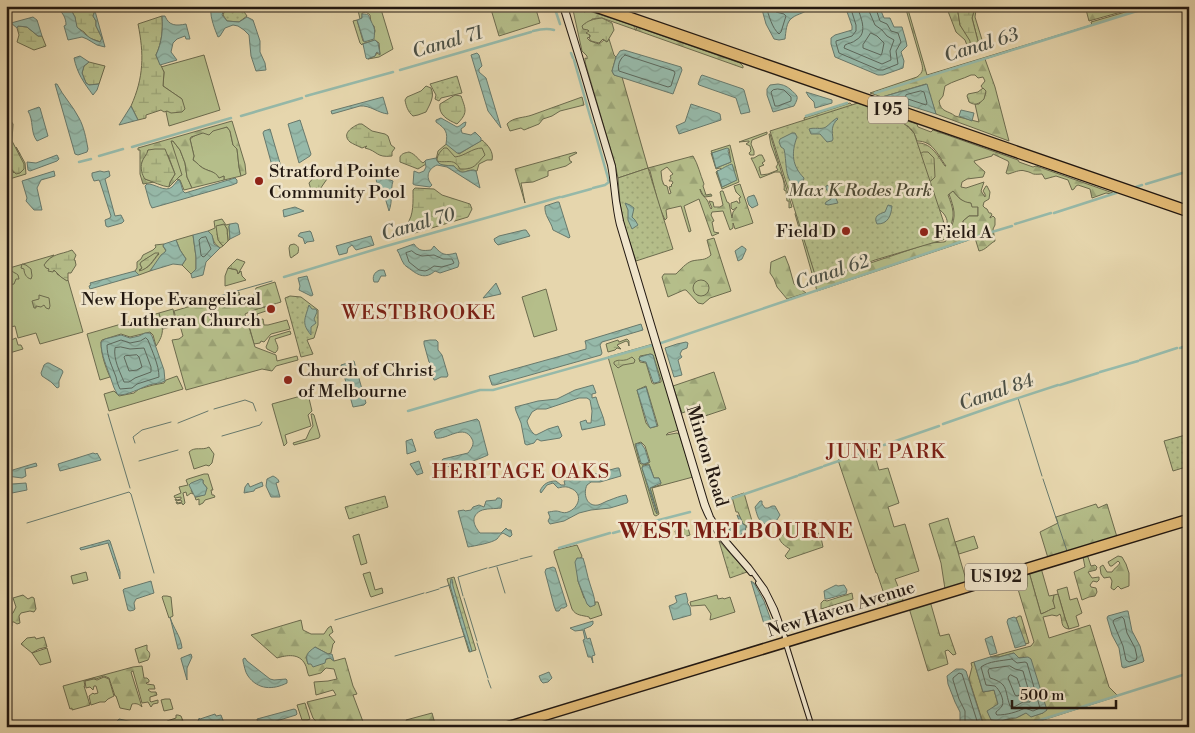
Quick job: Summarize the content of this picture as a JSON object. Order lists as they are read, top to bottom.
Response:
{
  "streets": {
    "highway": ["I 95"],
    "main road": ["Minton Road", "US 192", "New Haven Avenue"]
  },
  "crossings": [
    ["Minton Road", "New Haven Avenue"]
  ],
  "districts": [
    "WESTBROOKE",
    "JUNE PARK",
    "HERITAGE OAKS",
    "WEST MELBOURNE"
  ],
  "water": [
    "Canal 71",
    "Canal 63",
    "Canal 70",
    "Canal 62",
    "Canal 84"
  ],
  "parks": ["Max K Rodes Park"],
  "places": [
    "Stratford Pointe Community Pool",
    "Field D",
    "Field A",
    "New Hope Evangelical Lutheran Church",
    "Church of Christ of Melbourne"
  ],
  "scale_bar": "500 m"
}
